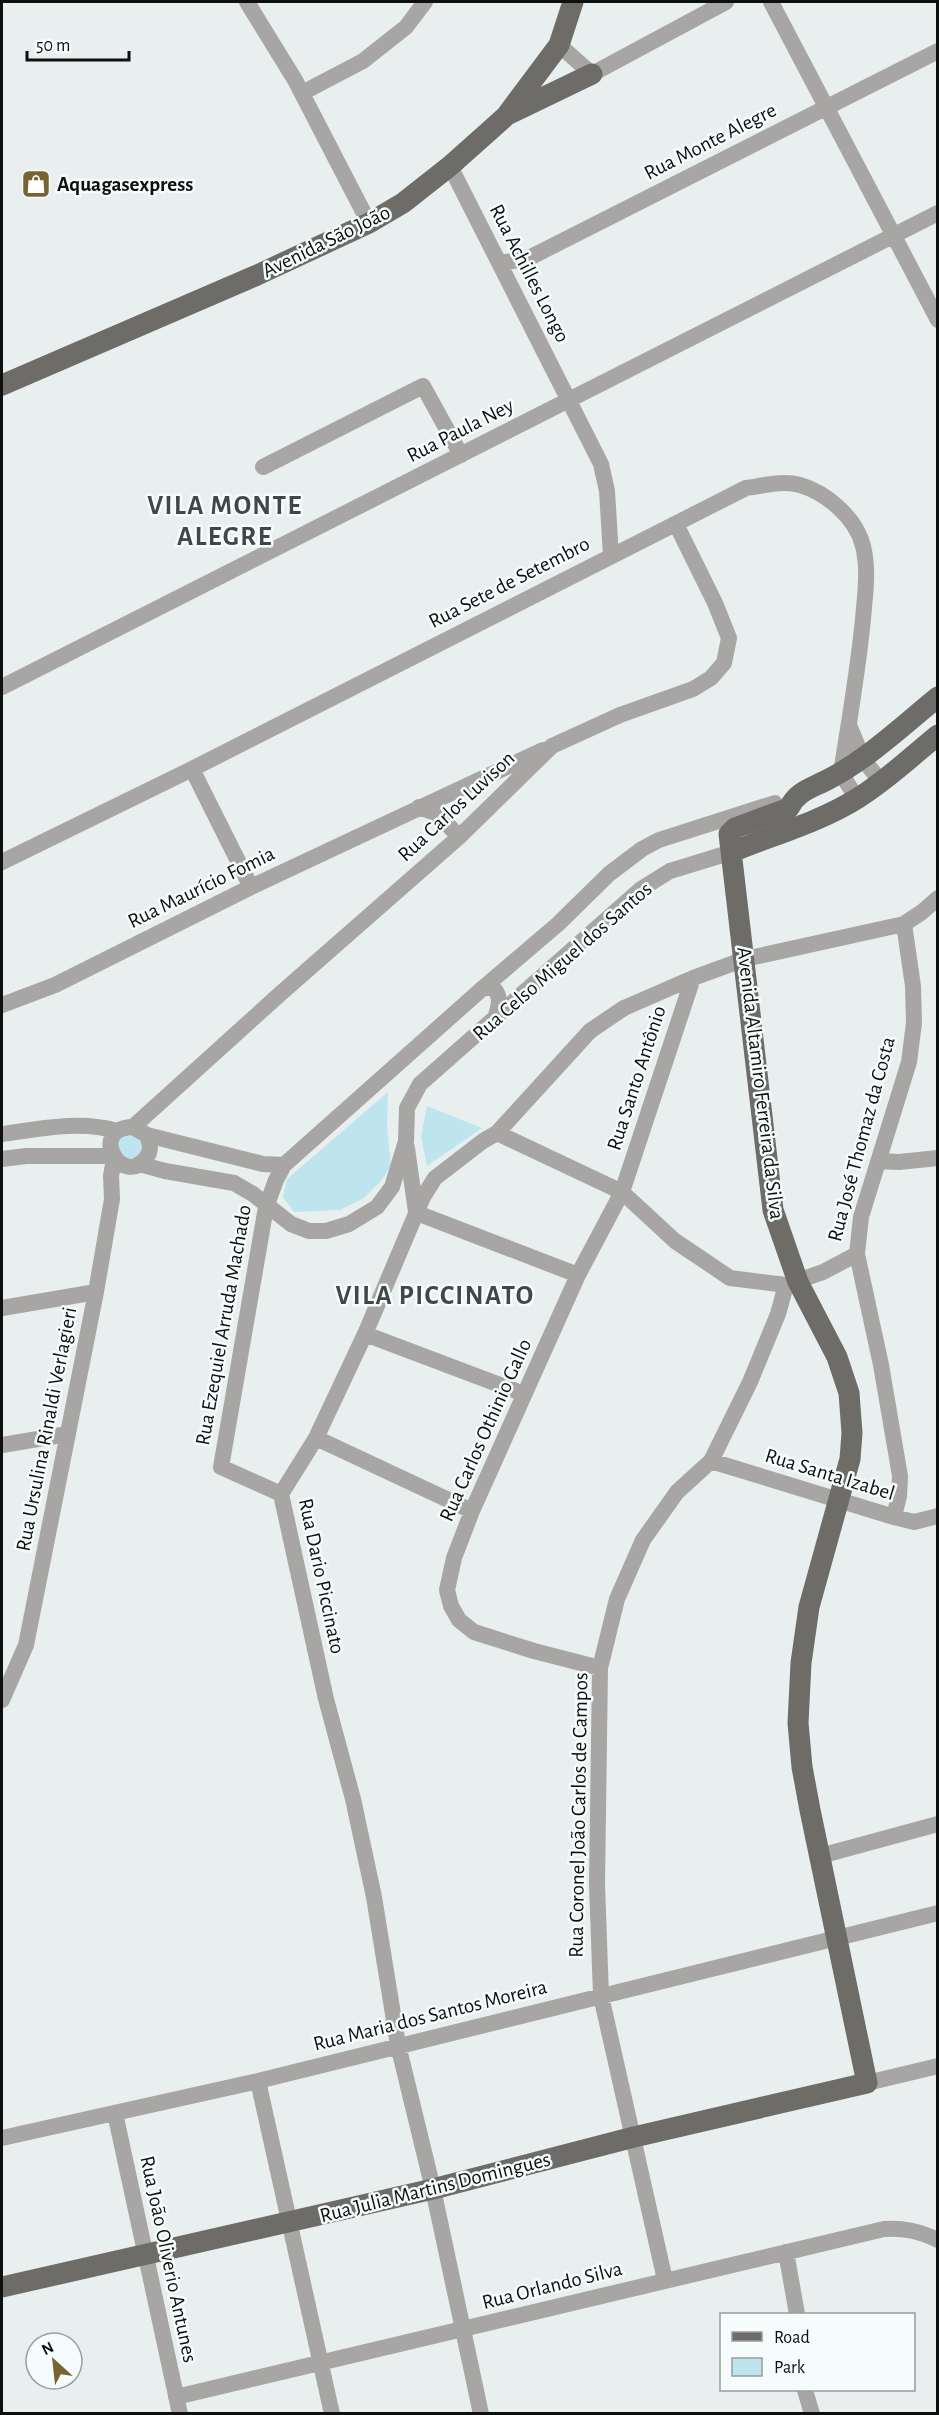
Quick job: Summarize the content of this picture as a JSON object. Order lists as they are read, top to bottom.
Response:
{
  "streets": {
    "main road": [
      "Avenida São João",
      "Rua Celso Miguel dos Santos",
      "Avenida Altamiro Ferreira da Silva",
      "Rua Julia Martins Domingues"
    ],
    "street": [
      "Rua Monte Alegre",
      "Rua Achilles Longo",
      "Rua Paula Ney",
      "Rua Sete de Setembro",
      "Rua Carlos Luvison",
      "Rua Maurício Fomia",
      "Rua Santo Antônio",
      "Rua José Thomaz da Costa",
      "Rua Ezequiel Arruda Machado",
      "Rua Ursulina Rinaldi Verlagieri",
      "Rua Carlos Othinio Gallo",
      "Rua Santa Izabel",
      "Rua Dario Piccinato",
      "Rua Coronel João Carlos de Campos",
      "Rua Maria dos Santos Moreira",
      "Rua João Oliverio Antunes",
      "Rua Orlando Silva"
    ]
  },
  "crossings": [
    ["Rua Monte Alegre", "Rua Achilles Longo"],
    ["Avenida São João", "Rua Achilles Longo"],
    ["Rua Achilles Longo", "Rua Paula Ney"],
    ["Rua Achilles Longo", "Rua Sete de Setembro"],
    ["Rua Sete de Setembro", "Rua Carlos Luvison"],
    ["Rua Sete de Setembro", "Rua Celso Miguel dos Santos"],
    ["Rua Carlos Luvison", "Rua Maurício Fomia"],
    ["Rua Carlos Luvison", "Rua Celso Miguel dos Santos"],
    ["Rua Carlos Luvison", "Rua Ursulina Rinaldi Verlagieri"],
    ["Rua Celso Miguel dos Santos", "Avenida Altamiro Ferreira da Silva"],
    ["Rua Celso Miguel dos Santos", "Rua Ezequiel Arruda Machado"],
    ["Rua Celso Miguel dos Santos", "Rua Ursulina Rinaldi Verlagieri"],
    ["Rua Santo Antônio", "Rua José Thomaz da Costa"],
    ["Rua Santo Antônio", "Rua Carlos Othinio Gallo"],
    ["Rua Santo Antônio", "Rua Dario Piccinato"],
    ["Avenida Altamiro Ferreira da Silva", "Rua José Thomaz da Costa"],
    ["Avenida Altamiro Ferreira da Silva", "Rua Santa Izabel"],
    ["Avenida Altamiro Ferreira da Silva", "Rua Dario Piccinato"],
    ["Avenida Altamiro Ferreira da Silva", "Rua Coronel João Carlos de Campos"],
    ["Avenida Altamiro Ferreira da Silva", "Rua Maria dos Santos Moreira"],
    ["Avenida Altamiro Ferreira da Silva", "Rua Julia Martins Domingues"],
    ["Rua José Thomaz da Costa", "Rua Carlos Othinio Gallo"],
    ["Rua José Thomaz da Costa", "Rua Dario Piccinato"],
    ["Rua José Thomaz da Costa", "Rua Coronel João Carlos de Campos"],
    ["Rua Ezequiel Arruda Machado", "Rua Dario Piccinato"],
    ["Rua Carlos Othinio Gallo", "Rua Coronel João Carlos de Campos"],
    ["Rua Santa Izabel", "Rua Coronel João Carlos de Campos"],
    ["Rua Dario Piccinato", "Rua Maria dos Santos Moreira"],
    ["Rua Dario Piccinato", "Rua Julia Martins Domingues"],
    ["Rua Dario Piccinato", "Rua Orlando Silva"],
    ["Rua Coronel João Carlos de Campos", "Rua Maria dos Santos Moreira"],
    ["Rua Coronel João Carlos de Campos", "Rua Julia Martins Domingues"],
    ["Rua Coronel João Carlos de Campos", "Rua Orlando Silva"],
    ["Rua Maria dos Santos Moreira", "Rua João Oliverio Antunes"],
    ["Rua Julia Martins Domingues", "Rua João Oliverio Antunes"],
    ["Rua João Oliverio Antunes", "Rua Orlando Silva"]
  ],
  "districts": ["VILA MONTE ALEGRE", "VILA PICCINATO"],
  "places": {
    "shop": ["Aquagasexpress"]
  },
  "legend": ["Road", "Park"],
  "scale_bar": "50 m",
  "north": "top left"
}
